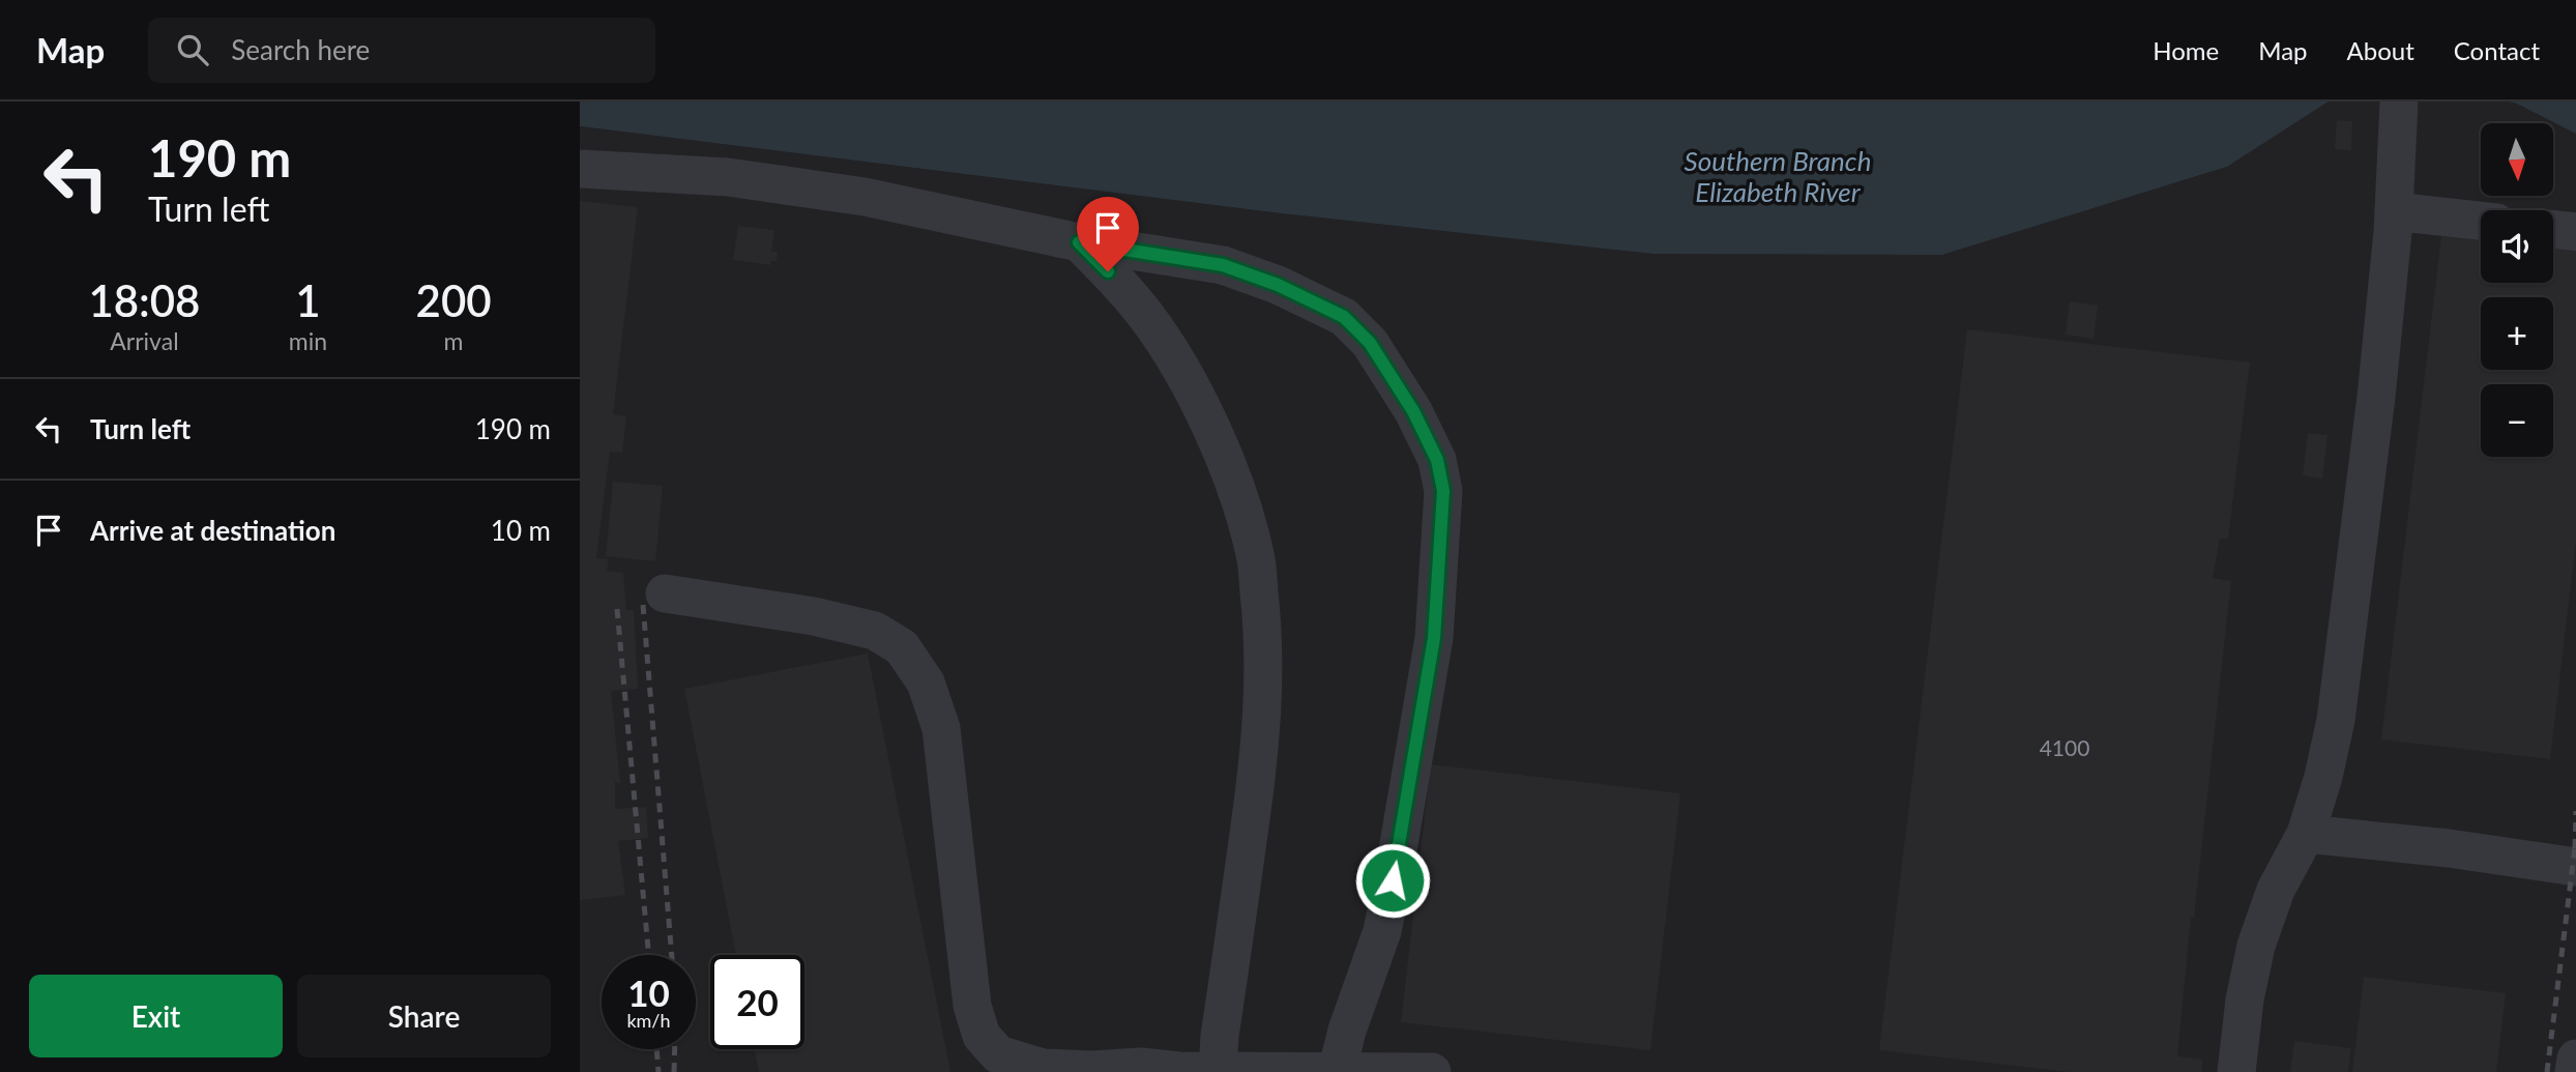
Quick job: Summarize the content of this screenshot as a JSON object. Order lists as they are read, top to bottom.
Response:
{
  "water": ["Southern Branch Elizabeth River"],
  "house_numbers": ["4100"],
  "north": "bottom",
  "page": {
    "header": "Map",
    "search": "Search here",
    "nav": [
      "Home",
      "Map",
      "About",
      "Contact"
    ],
    "turn": ["190 m", "Turn left"],
    "map_buttons": ["+", "−"],
    "eta": [
      "18:08",
      "Arrival",
      "1",
      "min",
      "200",
      "m"
    ],
    "list": [
      {
        "name": "Turn left",
        "value": "190 m"
      },
      {
        "name": "Arrive at destination",
        "value": "10 m"
      }
    ],
    "speed": "10 km/h",
    "limit": "20",
    "buttons": ["Exit", "Share"]
  }
}
